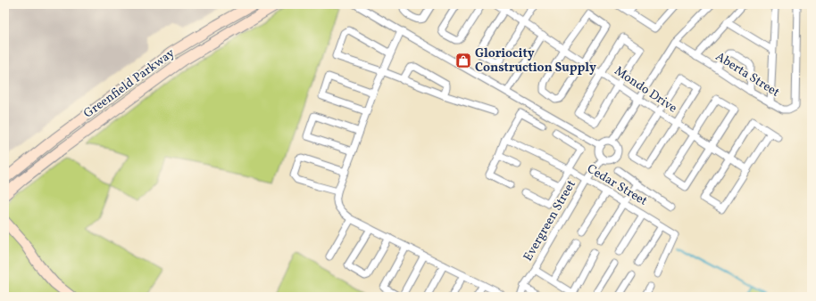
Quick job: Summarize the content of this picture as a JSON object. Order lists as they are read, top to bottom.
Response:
{
  "streets": {
    "main road": ["Greenfield Parkway"],
    "street": [
      "Aberta Street",
      "Mondo Drive",
      "Cedar Street",
      "Evergreen Street"
    ]
  },
  "crossings": [
    ["Cedar Street", "Evergreen Street"]
  ],
  "places": {
    "shop": ["Gloriocity Construction Supply"]
  }
}
